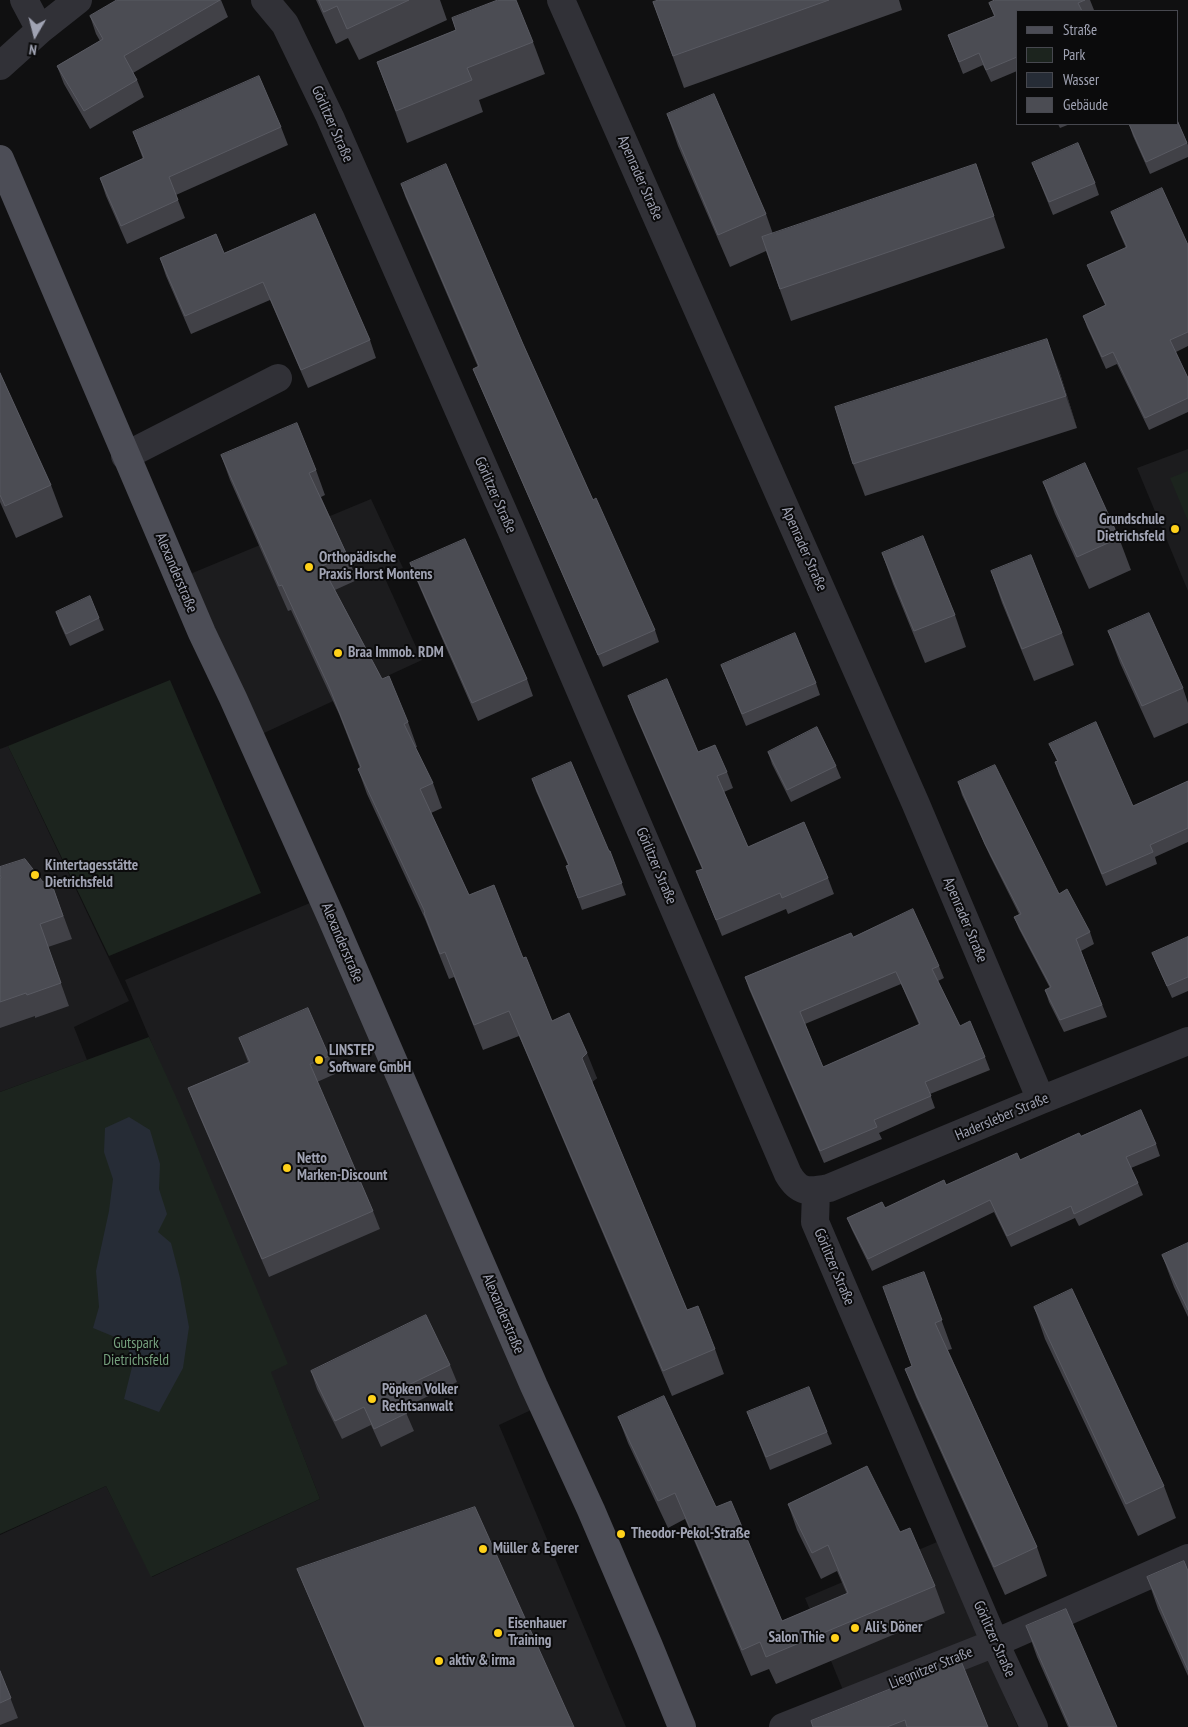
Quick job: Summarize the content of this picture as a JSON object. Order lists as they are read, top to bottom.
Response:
{
  "streets": {
    "main road": ["Alexanderstraße"],
    "street": [
      "Görlitzer Straße",
      "Apenrader Straße",
      "Hadersleber Straße",
      "Liegnitzer Straße"
    ]
  },
  "crossings": [
    ["Görlitzer Straße", "Hadersleber Straße"],
    ["Görlitzer Straße", "Liegnitzer Straße"],
    ["Apenrader Straße", "Hadersleber Straße"]
  ],
  "parks": ["Gutspark Dietrichsfeld"],
  "places": [
    "Grundschule Dietrichsfeld",
    "Orthopädische Praxis Horst Montens",
    "Braa Immob. RDM",
    "Kintertagesstätte Dietrichsfeld",
    "LINSTEP Software GmbH",
    "Netto Marken-Discount",
    "Pöpken Volker Rechtsanwalt",
    "Theodor-Pekol-Straße",
    "Müller & Egerer",
    "Ali's Döner",
    "Eisenhauer Training",
    "Salon Thie",
    "aktiv & irma"
  ],
  "legend": [
    "Straße",
    "Park",
    "Wasser",
    "Gebäude"
  ],
  "north": "bottom"
}
